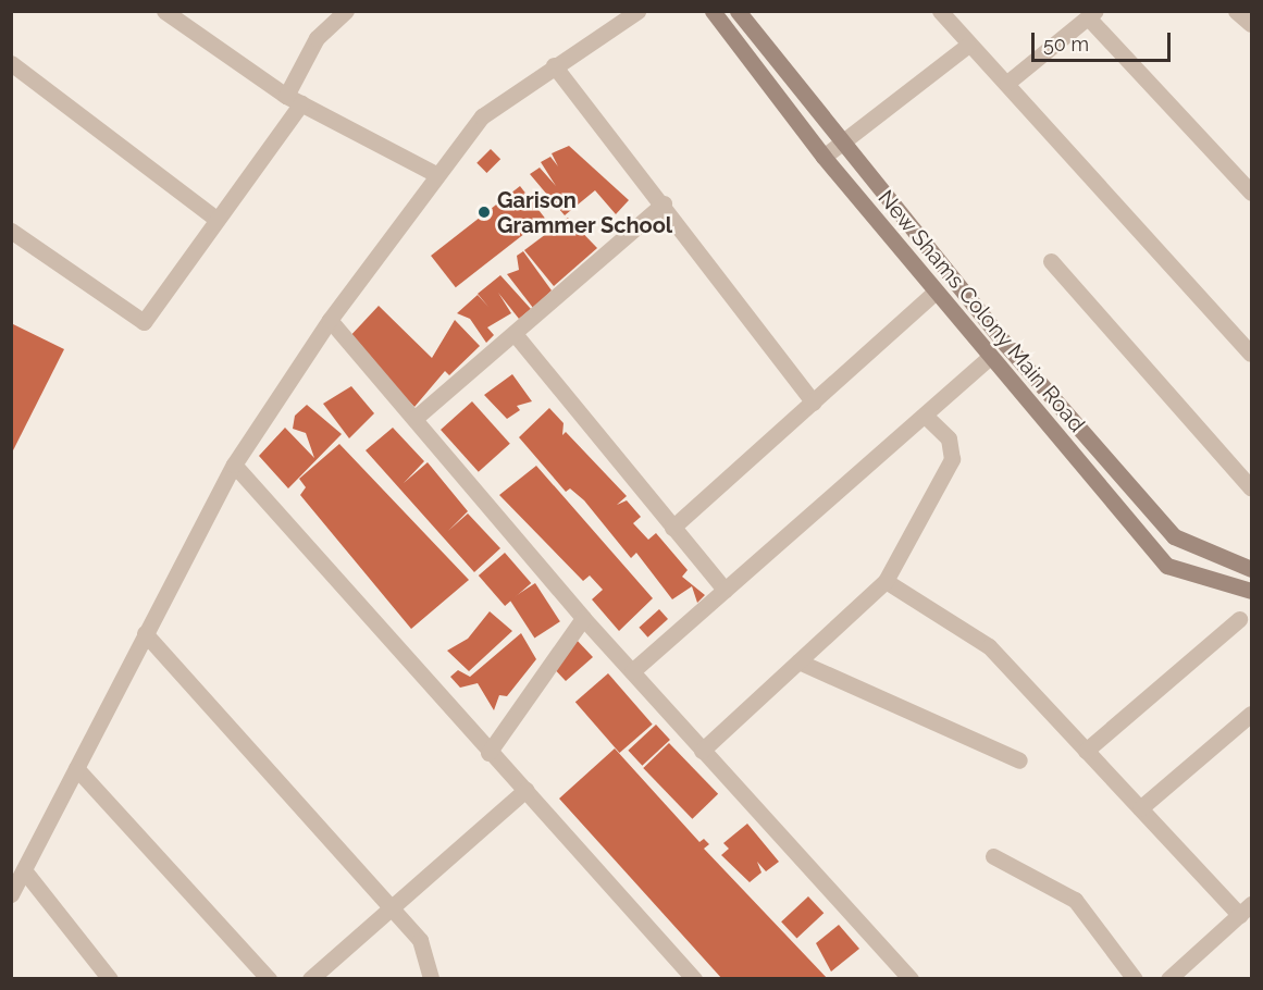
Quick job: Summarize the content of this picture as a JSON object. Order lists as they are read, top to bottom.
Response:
{
  "streets": {
    "main road": ["New Shams Colony Main Road"]
  },
  "places": ["Garison Grammer School"],
  "scale_bar": "50 m"
}
